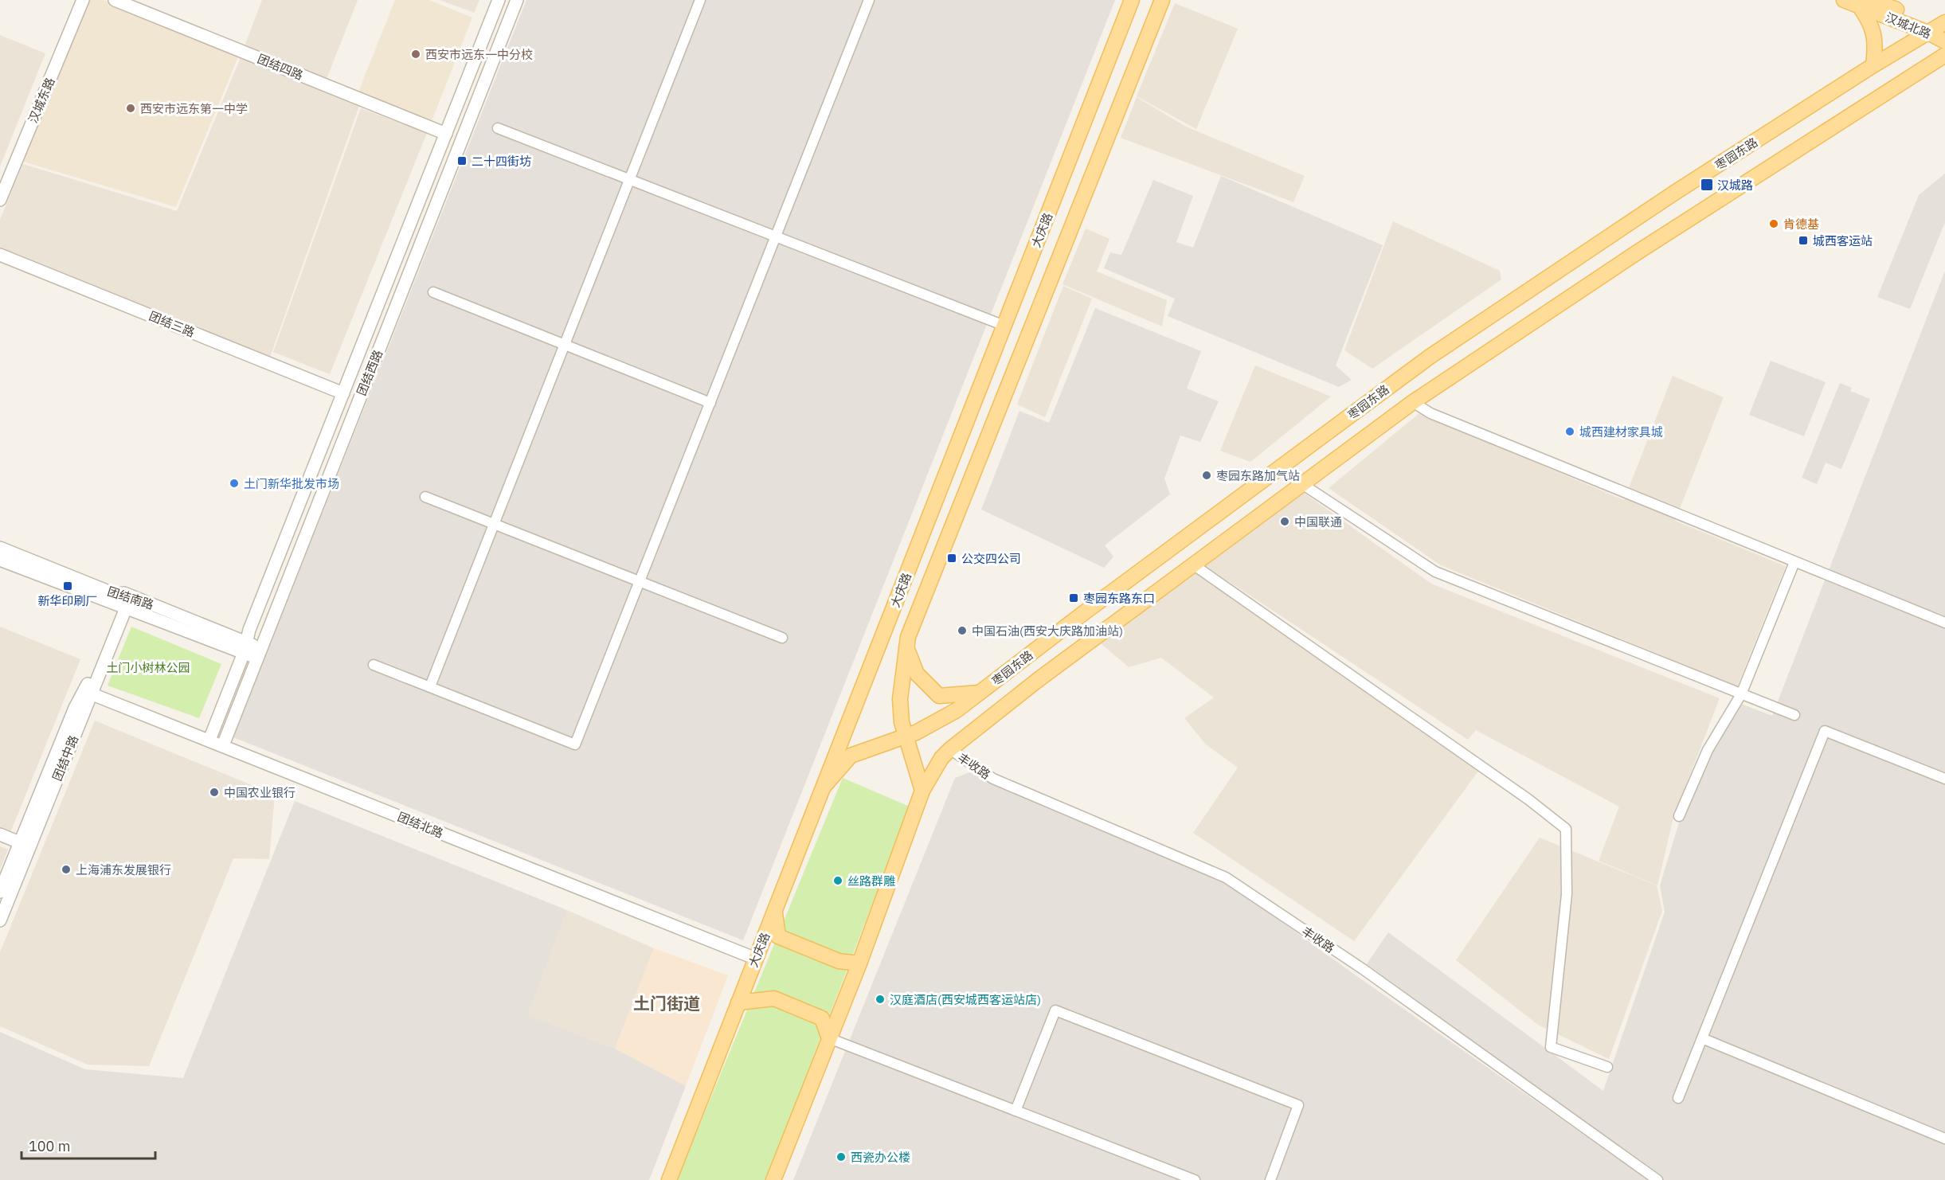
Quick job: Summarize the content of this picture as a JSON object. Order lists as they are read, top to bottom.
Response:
{
  "streets": {
    "main road": ["汉城北路", "枣园东路", "大庆路"],
    "street": [
      "团结四路",
      "汉城东路",
      "团结三路",
      "团结西路",
      "团结南路",
      "团结中路",
      "丰收路",
      "团结北路"
    ]
  },
  "crossings": [
    ["汉城北路", "枣园东路"],
    ["团结四路", "团结西路"],
    ["枣园东路", "大庆路"],
    ["大庆路", "团结北路"],
    ["团结三路", "团结西路"],
    ["团结西路", "团结南路"],
    ["团结西路", "团结北路"],
    ["团结南路", "团结中路"],
    ["团结中路", "团结北路"]
  ],
  "districts": ["土门街道"],
  "parks": ["土门小树林公园"],
  "places": {
    "other": [
      "西安市远东一中分校",
      "西安市远东第一中学",
      "肯德基",
      "城西建材家具城",
      "枣园东路加气站",
      "土门新华批发市场",
      "中国联通",
      "中国石油(西安大庆路加油站)",
      "中国农业银行",
      "上海浦东发展银行",
      "丝路群雕",
      "汉庭酒店(西安城西客运站店)",
      "西瓷办公楼"
    ],
    "transit": [
      "二十四街坊",
      "汉城路",
      "城西客运站",
      "公交四公司",
      "新华印刷厂",
      "枣园东路东口"
    ]
  },
  "scale_bar": "100 m"
}
